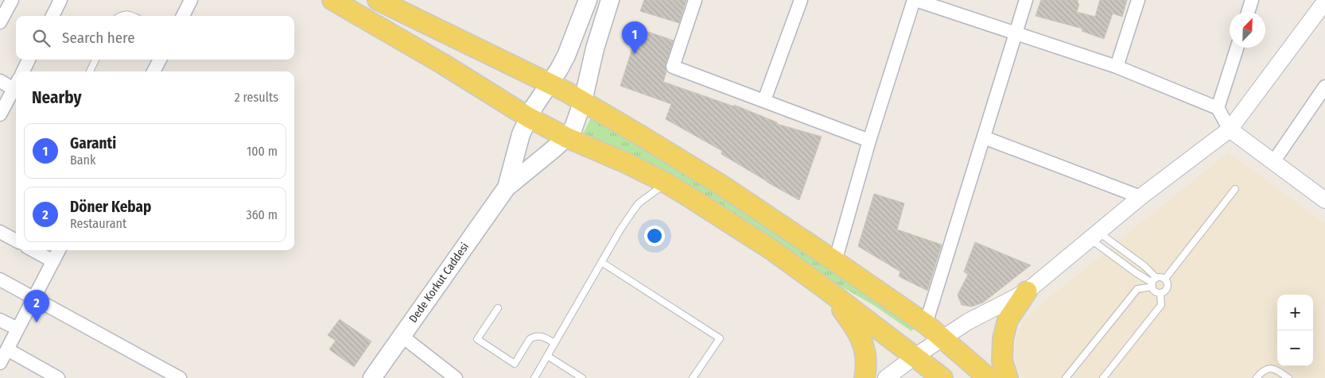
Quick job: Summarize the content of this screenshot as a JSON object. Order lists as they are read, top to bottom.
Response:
{
  "streets": {
    "main road": ["Dede Korkut Caddesi"]
  },
  "north": "top right",
  "page": {
    "search": "Search here",
    "pins": ["1", "2"],
    "heading": ["Nearby", "2 results"],
    "list": [
      {
        "mark": "1",
        "name": "Garanti",
        "note": "Bank",
        "value": "100 m"
      },
      {
        "mark": "2",
        "name": "Döner Kebap",
        "note": "Restaurant",
        "value": "360 m"
      }
    ],
    "map_buttons": ["+", "−"]
  }
}
